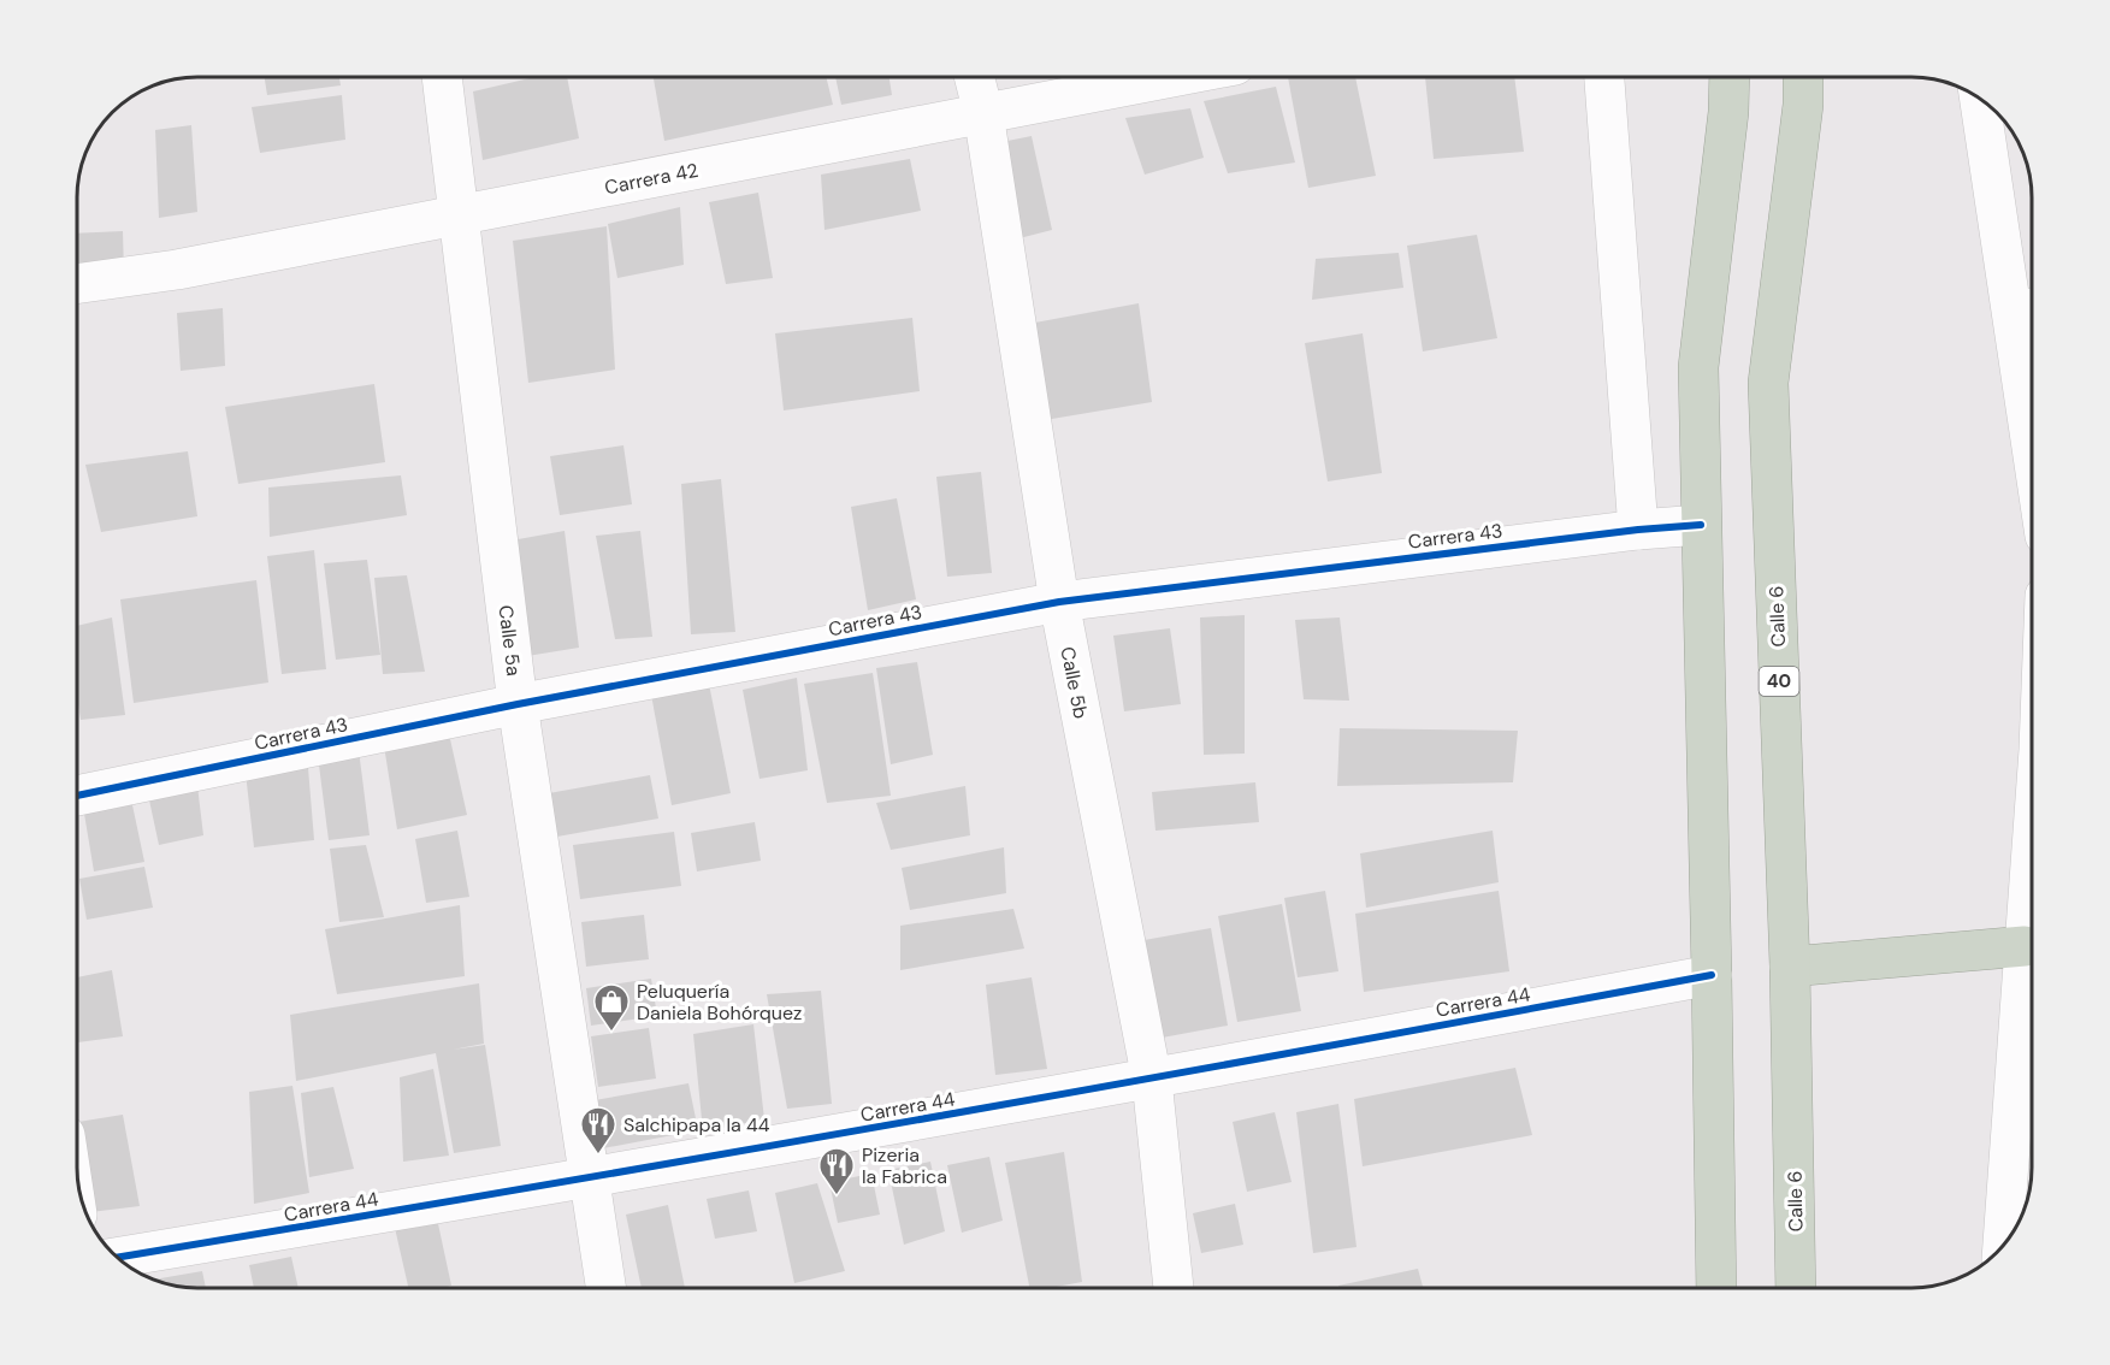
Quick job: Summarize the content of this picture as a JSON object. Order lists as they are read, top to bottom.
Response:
{
  "streets": {
    "highway": ["Calle 6", "40"],
    "street": [
      "Carrera 42",
      "Carrera 43",
      "Calle 5a",
      "Calle 5b",
      "Carrera 44"
    ]
  },
  "crossings": [
    ["Carrera 42", "Calle 5a"],
    ["Carrera 42", "Calle 5b"],
    ["Carrera 43", "Calle 5a"],
    ["Carrera 43", "Calle 5b"],
    ["Calle 5a", "Carrera 44"],
    ["Calle 5b", "Carrera 44"]
  ],
  "places": {
    "shop": ["Peluquería Daniela Bohórquez"],
    "restaurant": ["Salchipapa la 44", "Pizeria la Fabrica"]
  }
}
